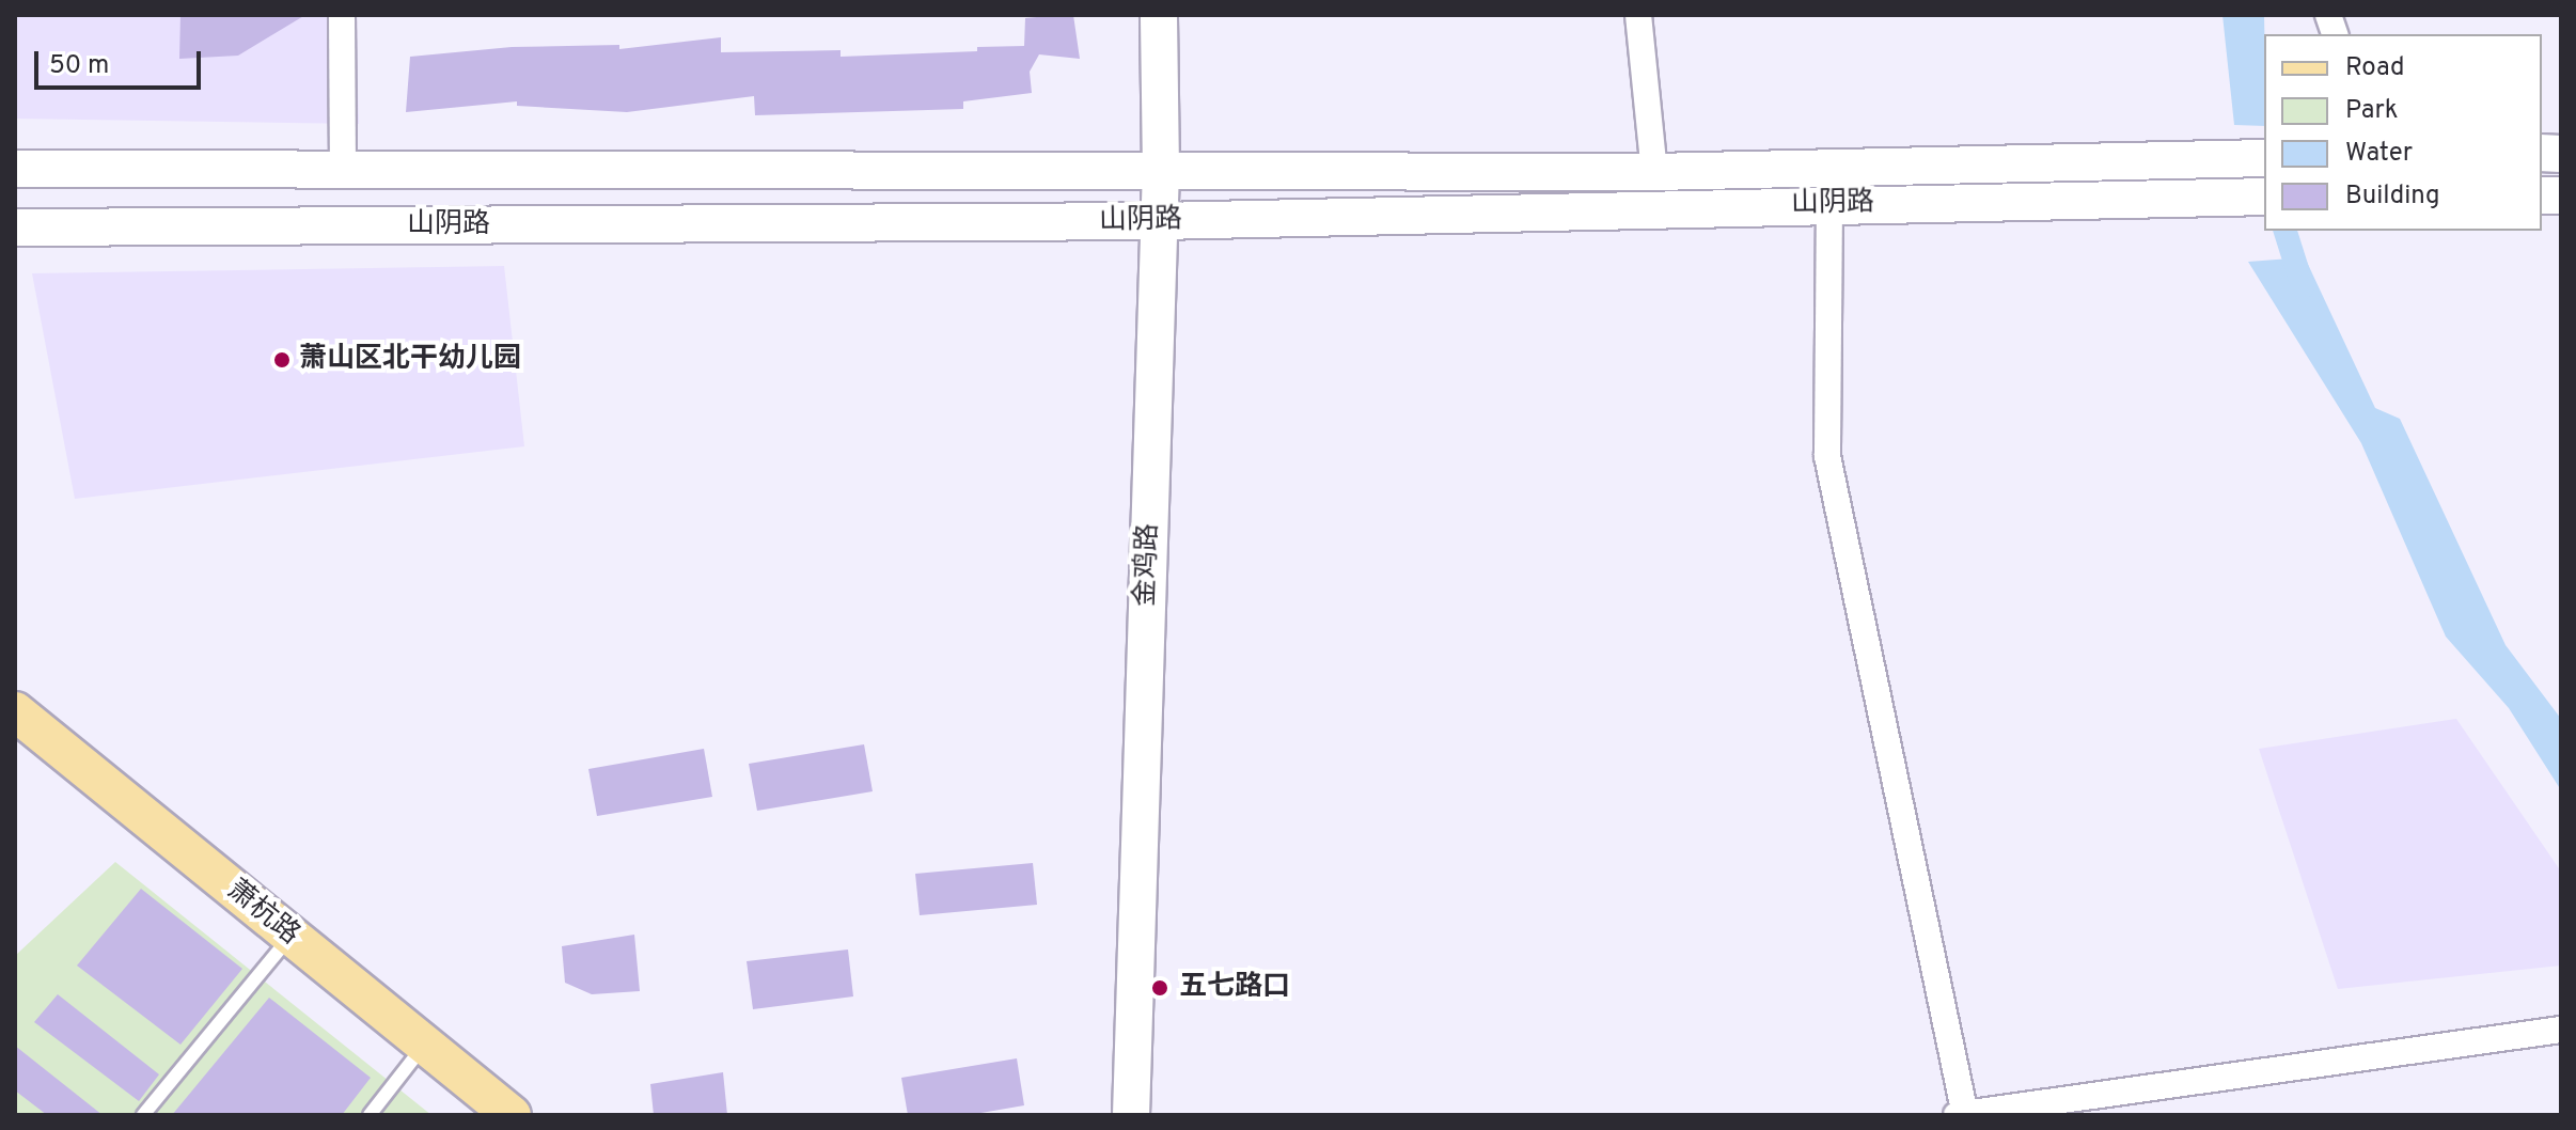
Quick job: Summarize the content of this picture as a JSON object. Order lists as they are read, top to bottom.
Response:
{
  "streets": {
    "main road": ["山阴路", "金鸡路", "萧杭路"]
  },
  "crossings": [
    ["山阴路", "金鸡路"]
  ],
  "places": ["萧山区北干幼儿园", "五七路口"],
  "legend": [
    "Road",
    "Park",
    "Water",
    "Building"
  ],
  "scale_bar": "50 m"
}
